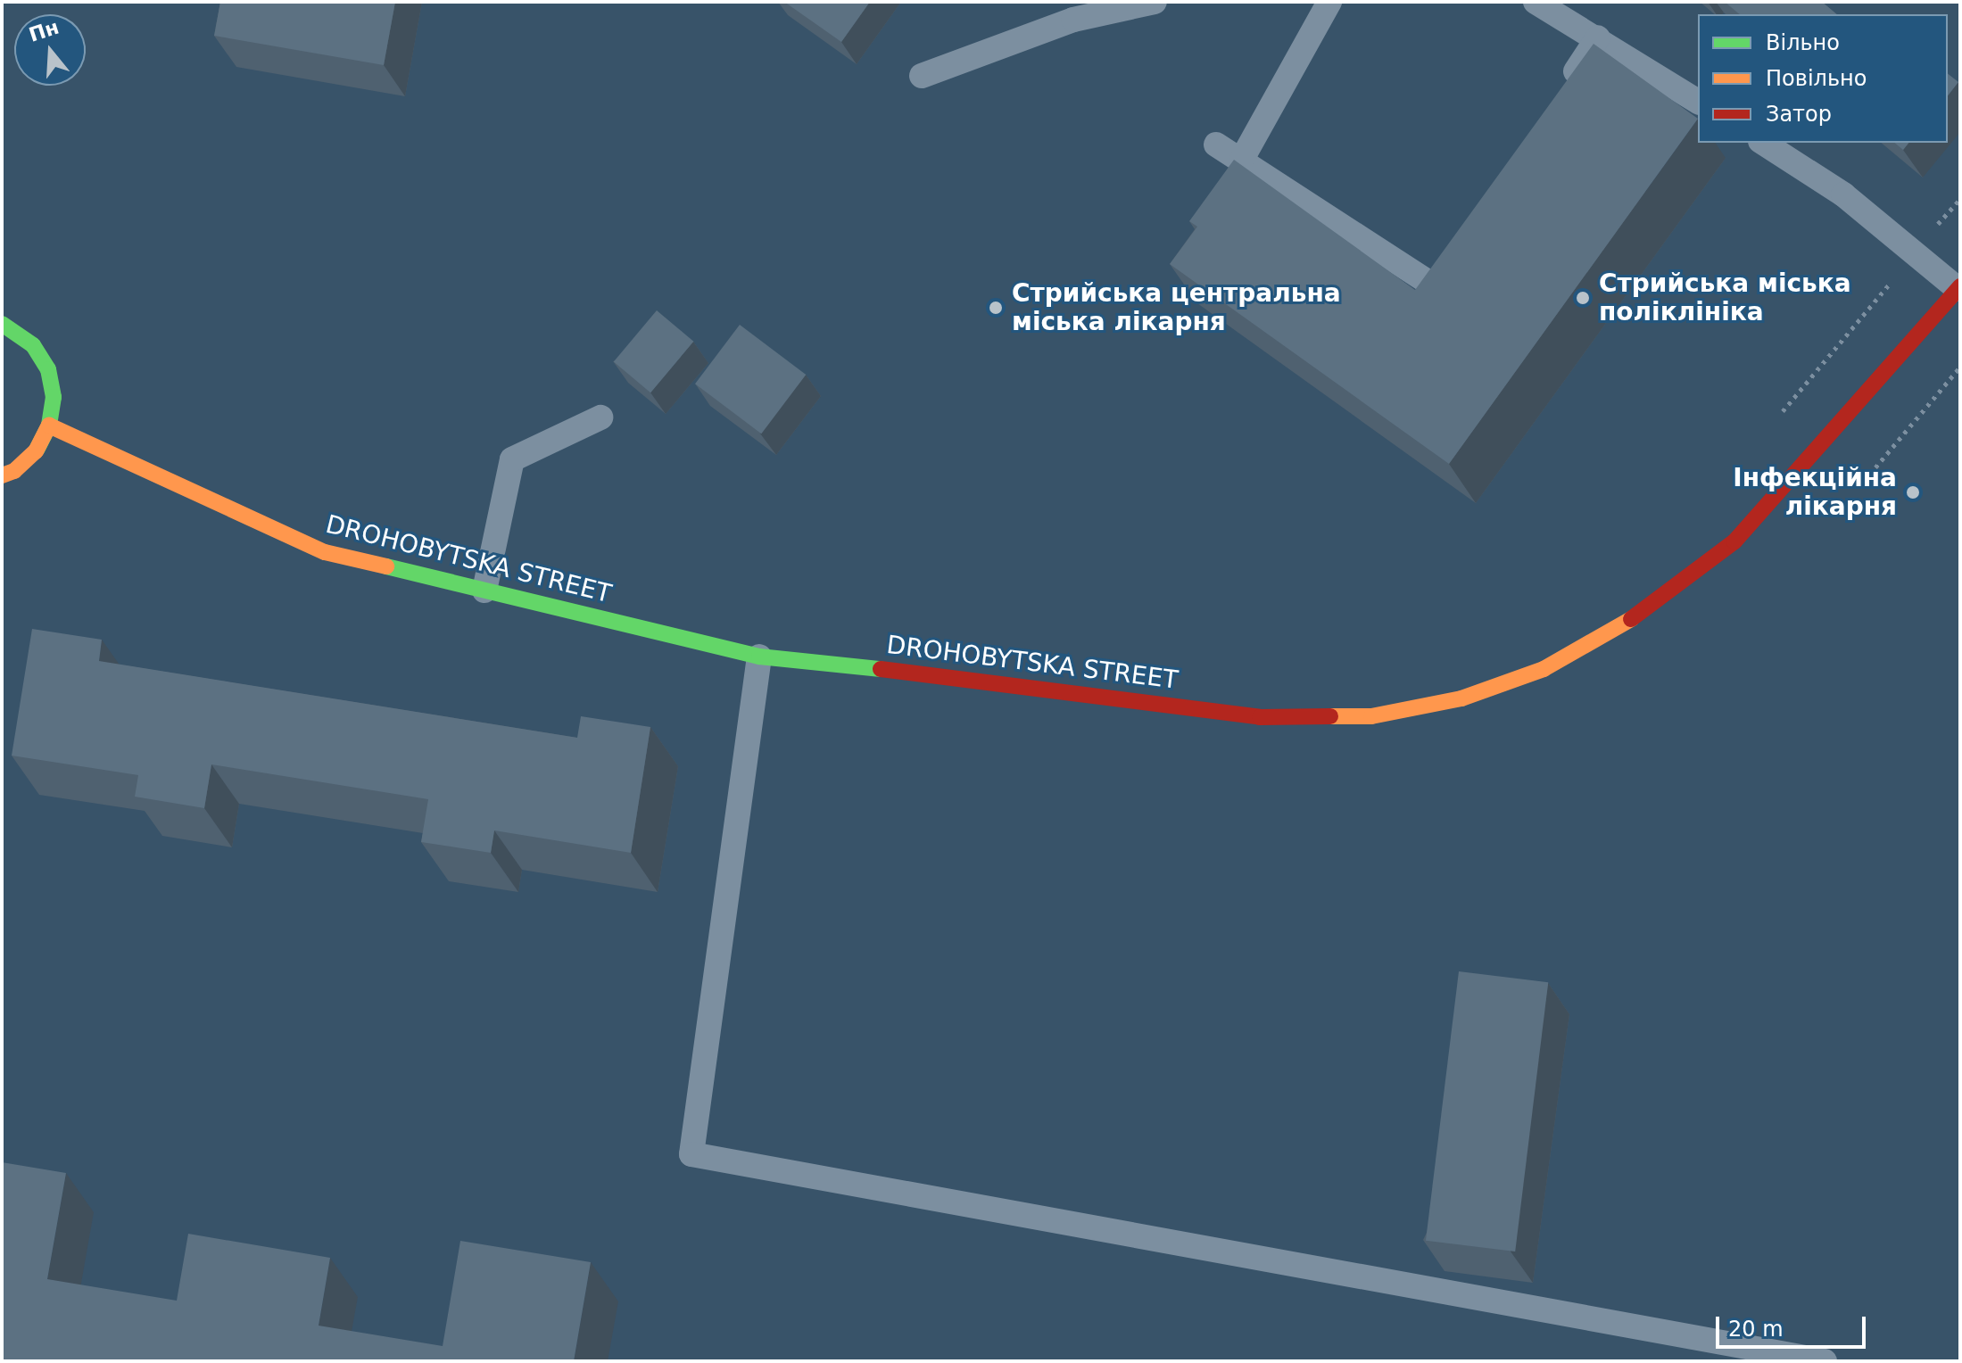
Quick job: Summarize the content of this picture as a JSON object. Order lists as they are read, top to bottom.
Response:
{
  "streets": {
    "main road": ["DROHOBYTSKA STREET"]
  },
  "places": ["Стрийська міська поліклініка", "Стрийська центральна міська лікарня", "Інфекційна лікарня"],
  "legend": ["Вільно", "Повільно", "Затор"],
  "scale_bar": "20 m",
  "north": "top"
}
